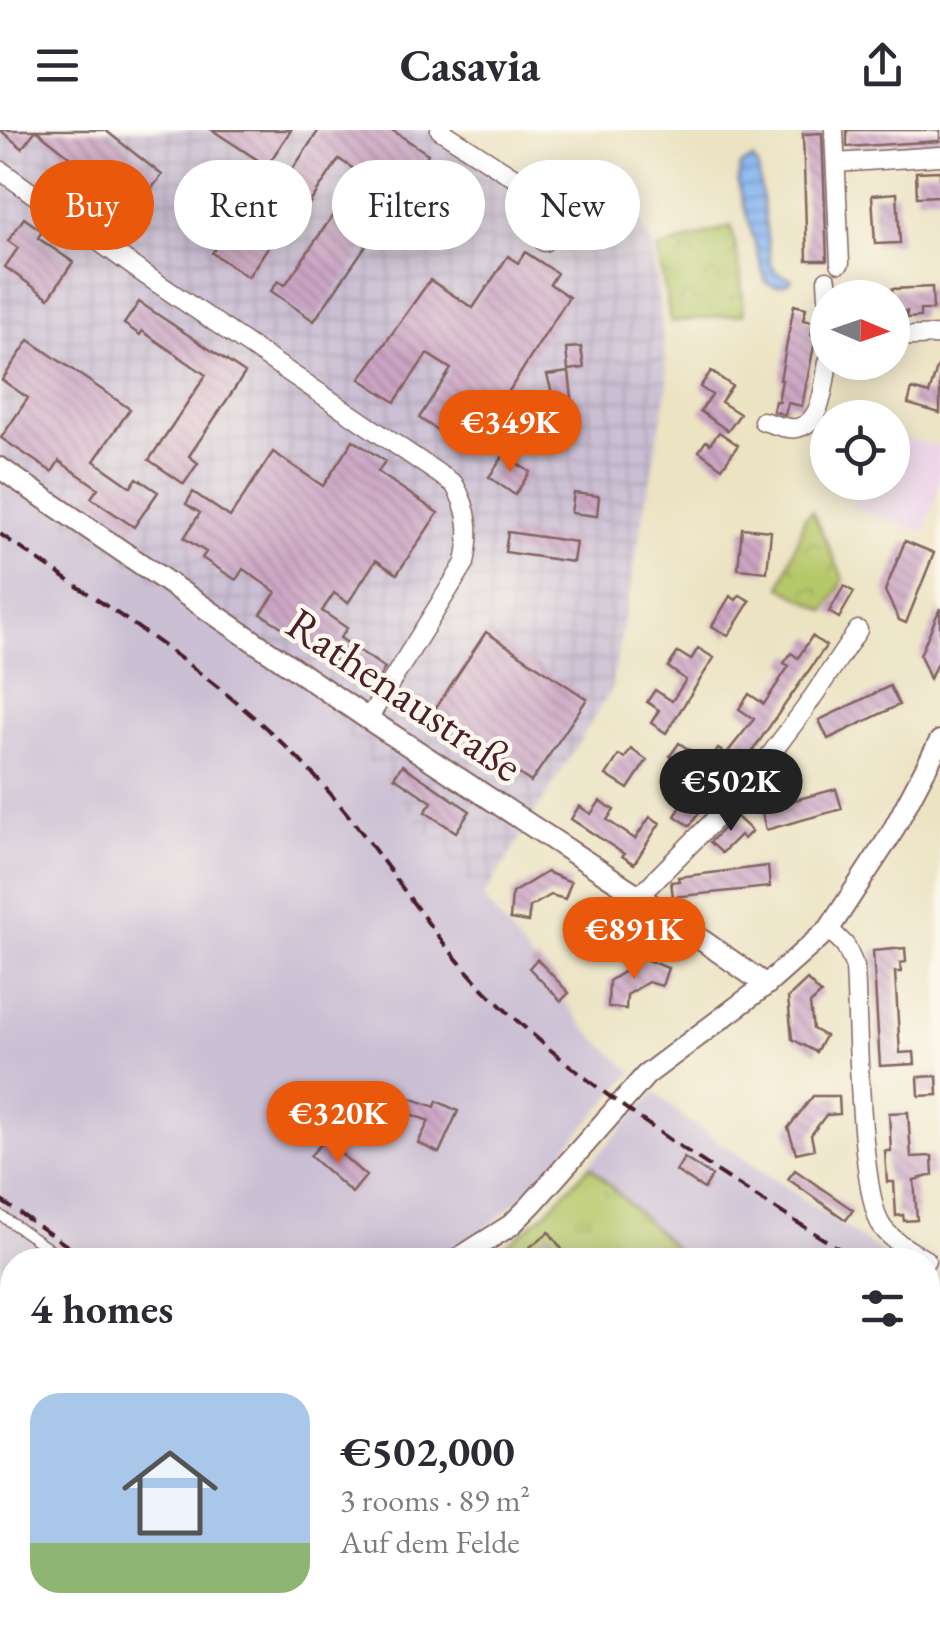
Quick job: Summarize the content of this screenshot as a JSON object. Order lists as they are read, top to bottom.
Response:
{
  "streets": {
    "street": ["Rathenaustraße"]
  },
  "north": "right",
  "page": {
    "header": "Casavia",
    "chip": [
      "Buy",
      "Rent",
      "Filters",
      "New"
    ],
    "price": [
      "€349K",
      "€502K",
      "€891K",
      "€320K"
    ],
    "heading": "4 homes",
    "list": [
      {
        "name": "€502,000",
        "note": "3 rooms · 89 m² · Auf dem Felde"
      }
    ]
  }
}
